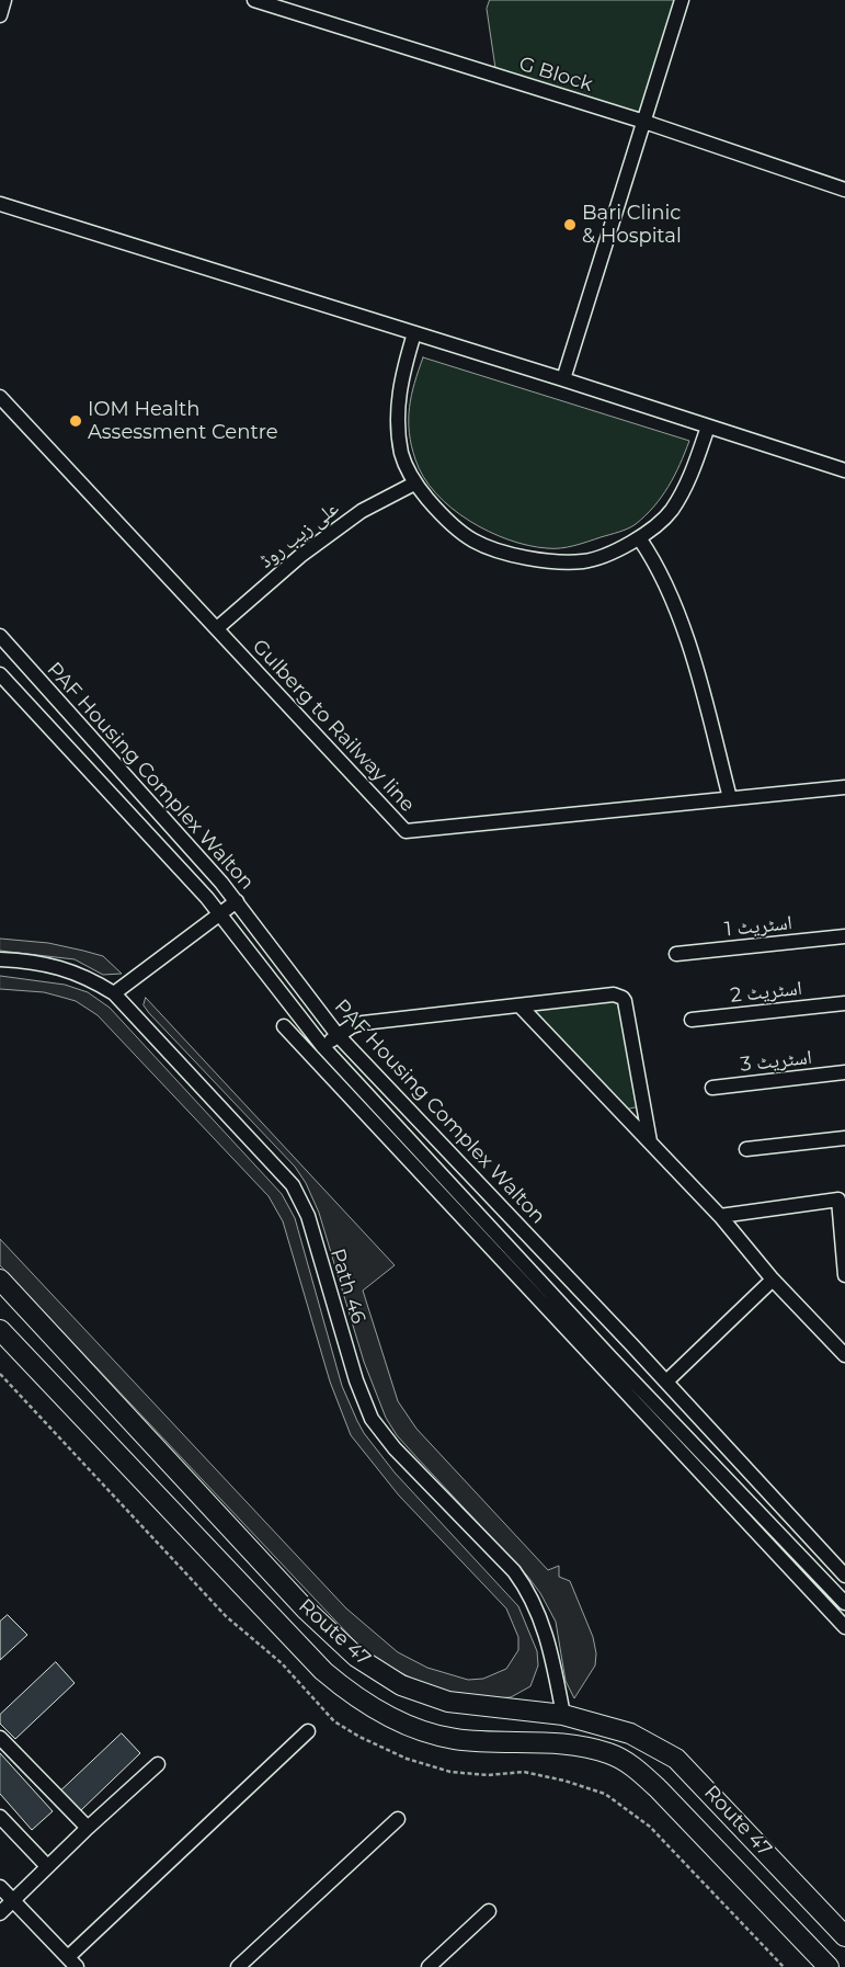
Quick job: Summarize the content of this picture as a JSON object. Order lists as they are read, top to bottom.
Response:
{
  "streets": {
    "street": [
      "G Block",
      "علی زیب روڈ",
      "Gulberg to Railway line",
      "PAF Housing Complex Walton",
      "اسٹریٹ 1",
      "اسٹریٹ 2",
      "اسٹریٹ 3",
      "Path 46",
      "Route 47"
    ]
  },
  "crossings": [
    ["علی زیب روڈ", "Gulberg to Railway line"],
    ["Path 46", "Route 47"]
  ],
  "places": ["Bari Clinic & Hospital", "IOM Health Assessment Centre"]
}
